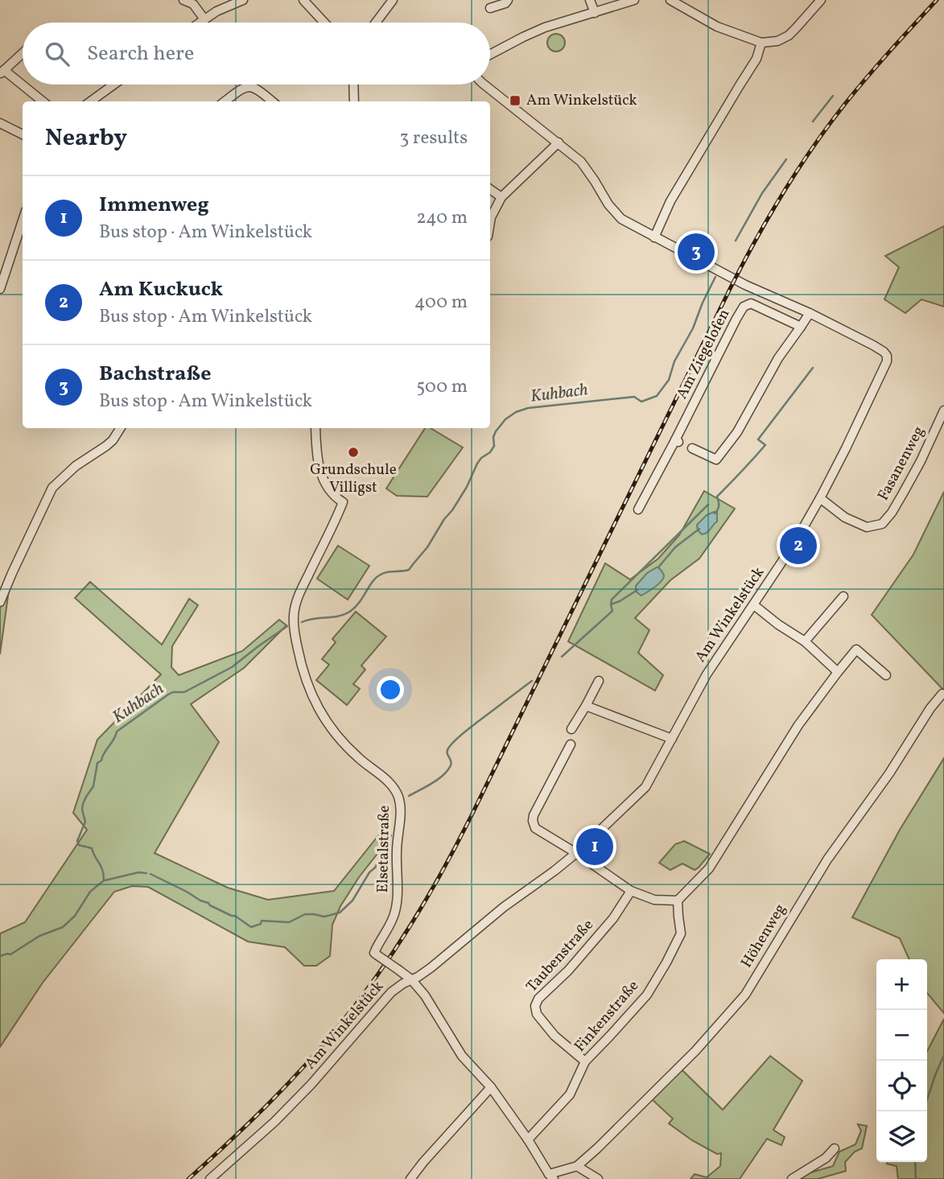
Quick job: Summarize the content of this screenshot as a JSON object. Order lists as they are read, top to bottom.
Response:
{
  "streets": {
    "street": [
      "Am Ziegelofen",
      "Fasanenweg",
      "Am Winkelstück",
      "Elsetalstraße",
      "Höhenweg",
      "Taubenstraße",
      "Finkenstraße"
    ]
  },
  "crossings": [
    ["Fasanenweg", "Am Winkelstück"],
    ["Am Winkelstück", "Elsetalstraße"],
    ["Elsetalstraße", "Höhenweg"],
    ["Elsetalstraße", "Finkenstraße"],
    ["Taubenstraße", "Finkenstraße"]
  ],
  "water": ["Kuhbach"],
  "places": {
    "transit": ["Am Winkelstück"],
    "other": ["Grundschule Villigst"]
  },
  "page": {
    "search": "Search here",
    "heading": ["Nearby", "3 results"],
    "list": [
      {
        "mark": "1",
        "name": "Immenweg",
        "note": "Bus stop · Am Winkelstück",
        "value": "240 m"
      },
      {
        "mark": "2",
        "name": "Am Kuckuck",
        "note": "Bus stop · Am Winkelstück",
        "value": "400 m"
      },
      {
        "mark": "3",
        "name": "Bachstraße",
        "note": "Bus stop · Am Winkelstück",
        "value": "500 m"
      }
    ],
    "pins": ["3", "2", "1"],
    "map_buttons": ["+", "−"]
  }
}
